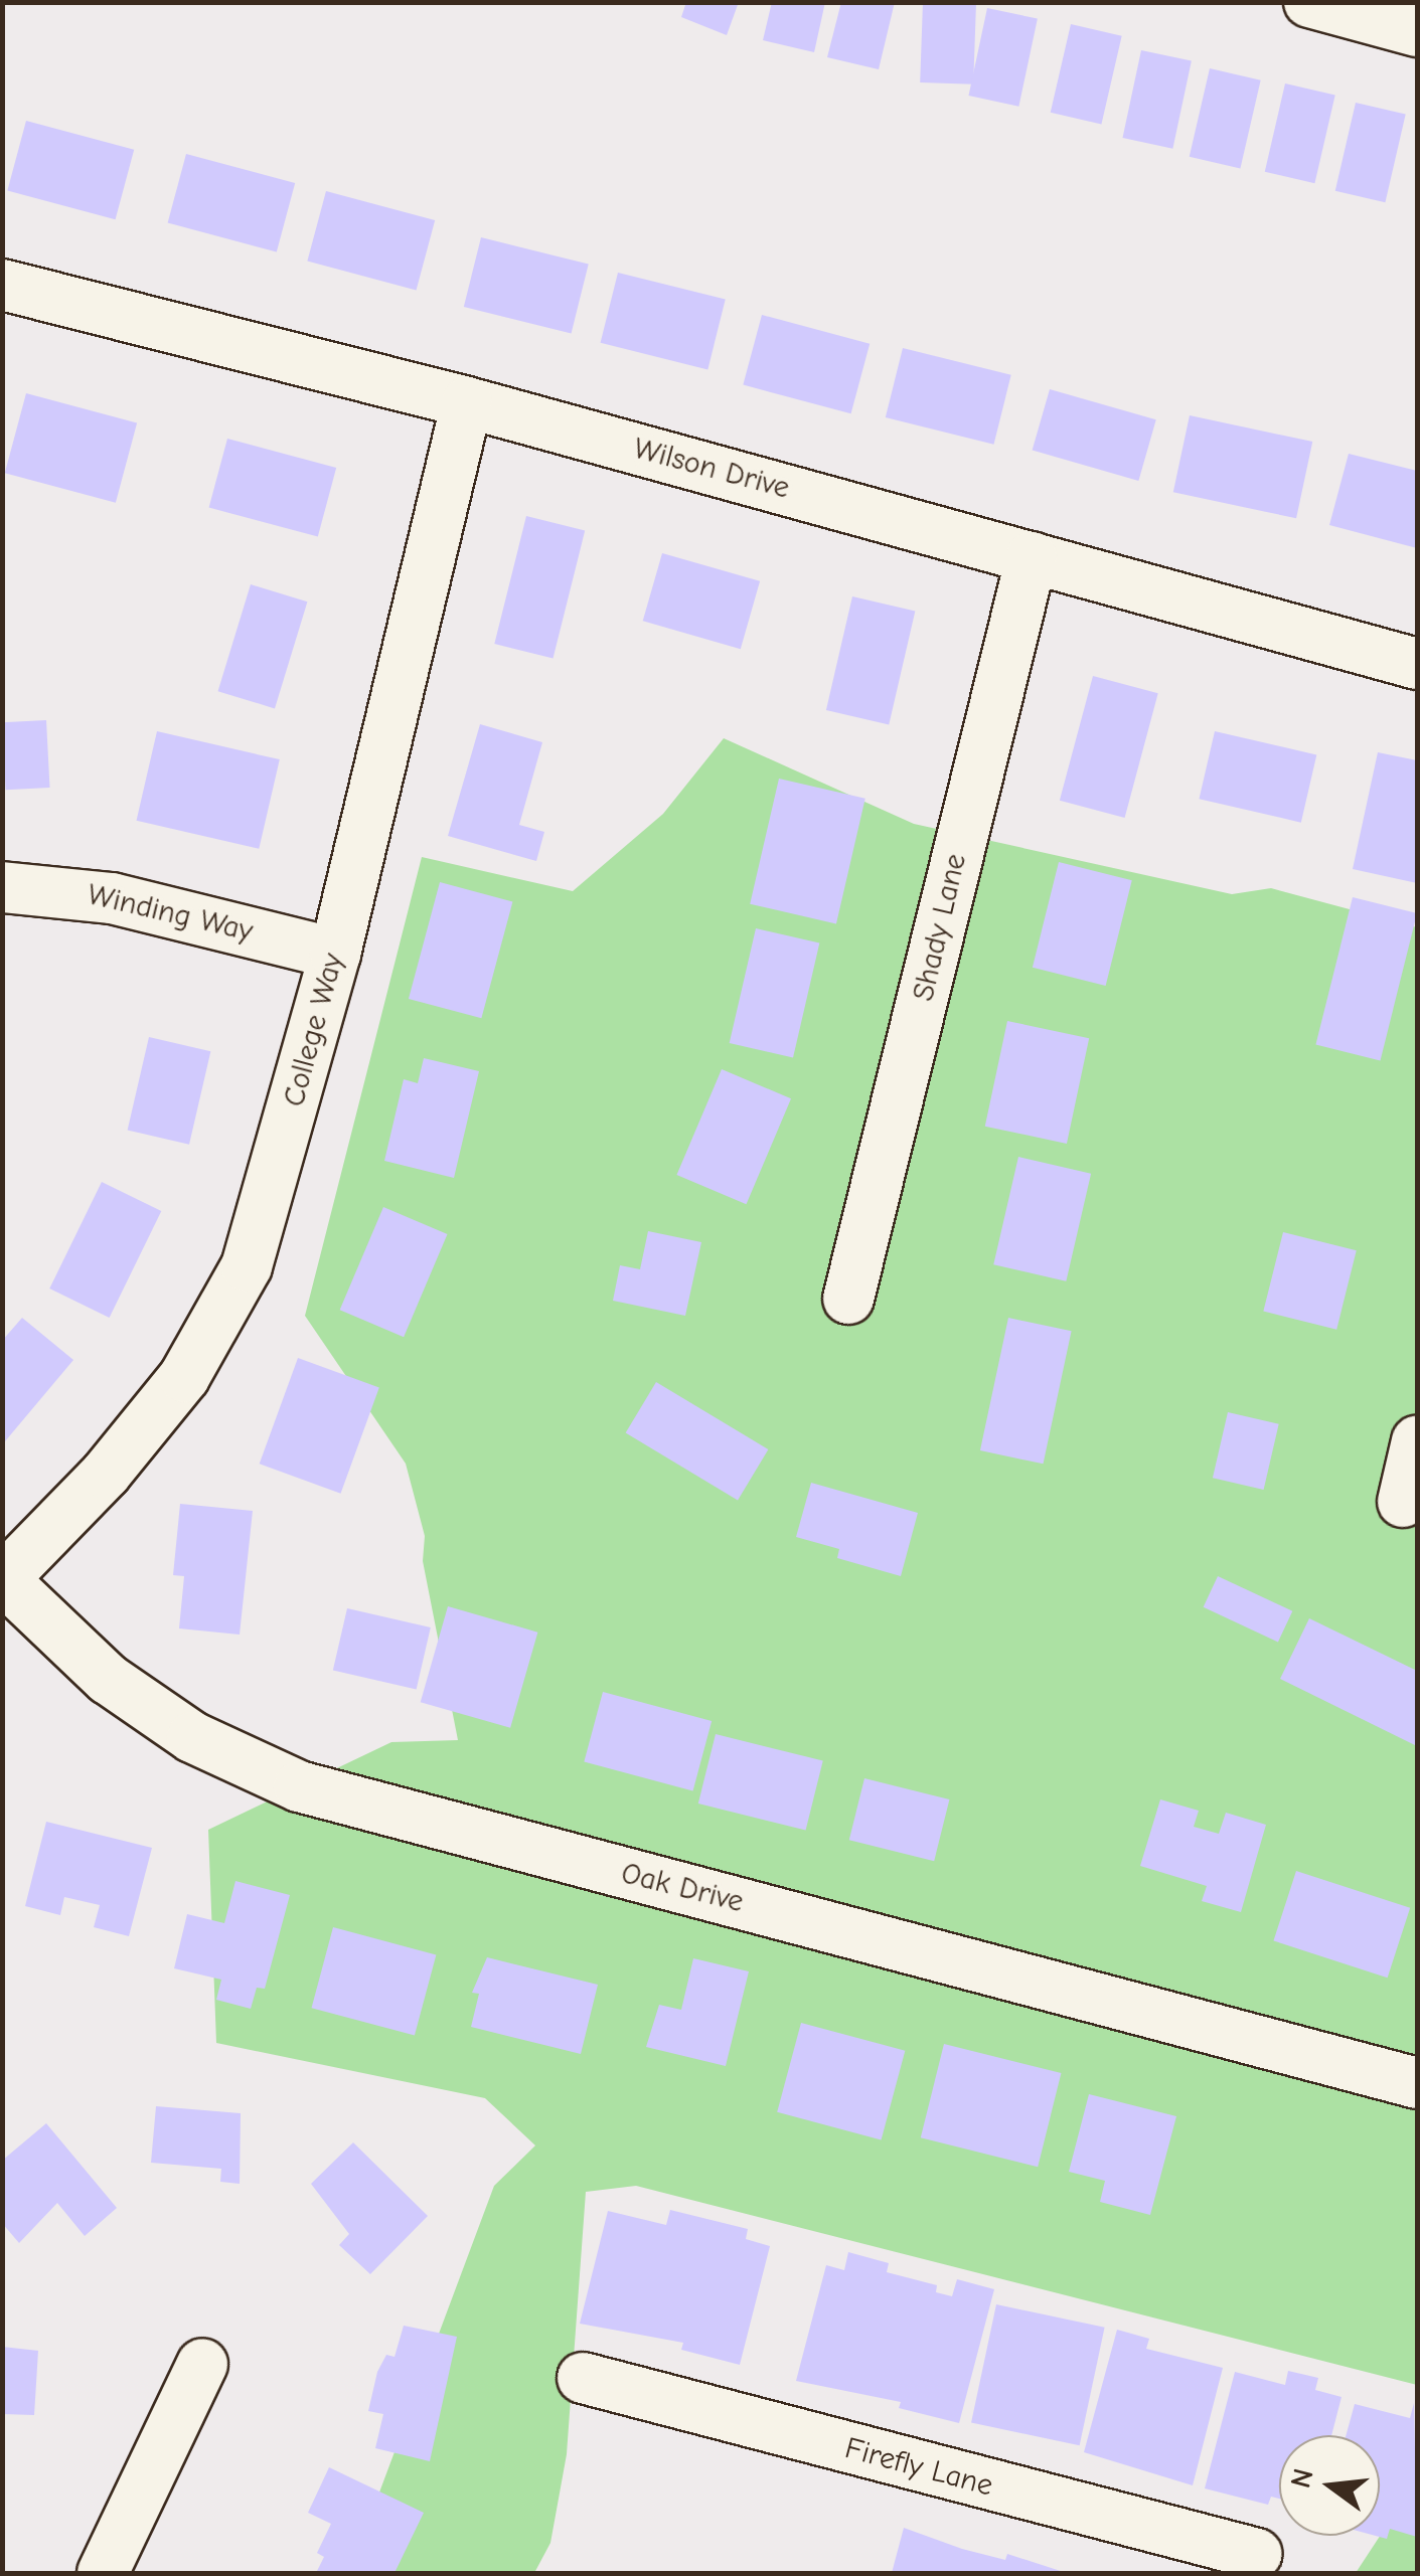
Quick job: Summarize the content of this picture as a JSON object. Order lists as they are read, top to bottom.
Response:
{
  "streets": {
    "street": [
      "Wilson Drive",
      "Winding Way",
      "Shady Lane",
      "College Way",
      "Oak Drive",
      "Firefly Lane"
    ]
  },
  "crossings": [
    ["Wilson Drive", "Shady Lane"],
    ["Wilson Drive", "College Way"],
    ["Winding Way", "College Way"],
    ["College Way", "Oak Drive"]
  ],
  "north": "left"
}
